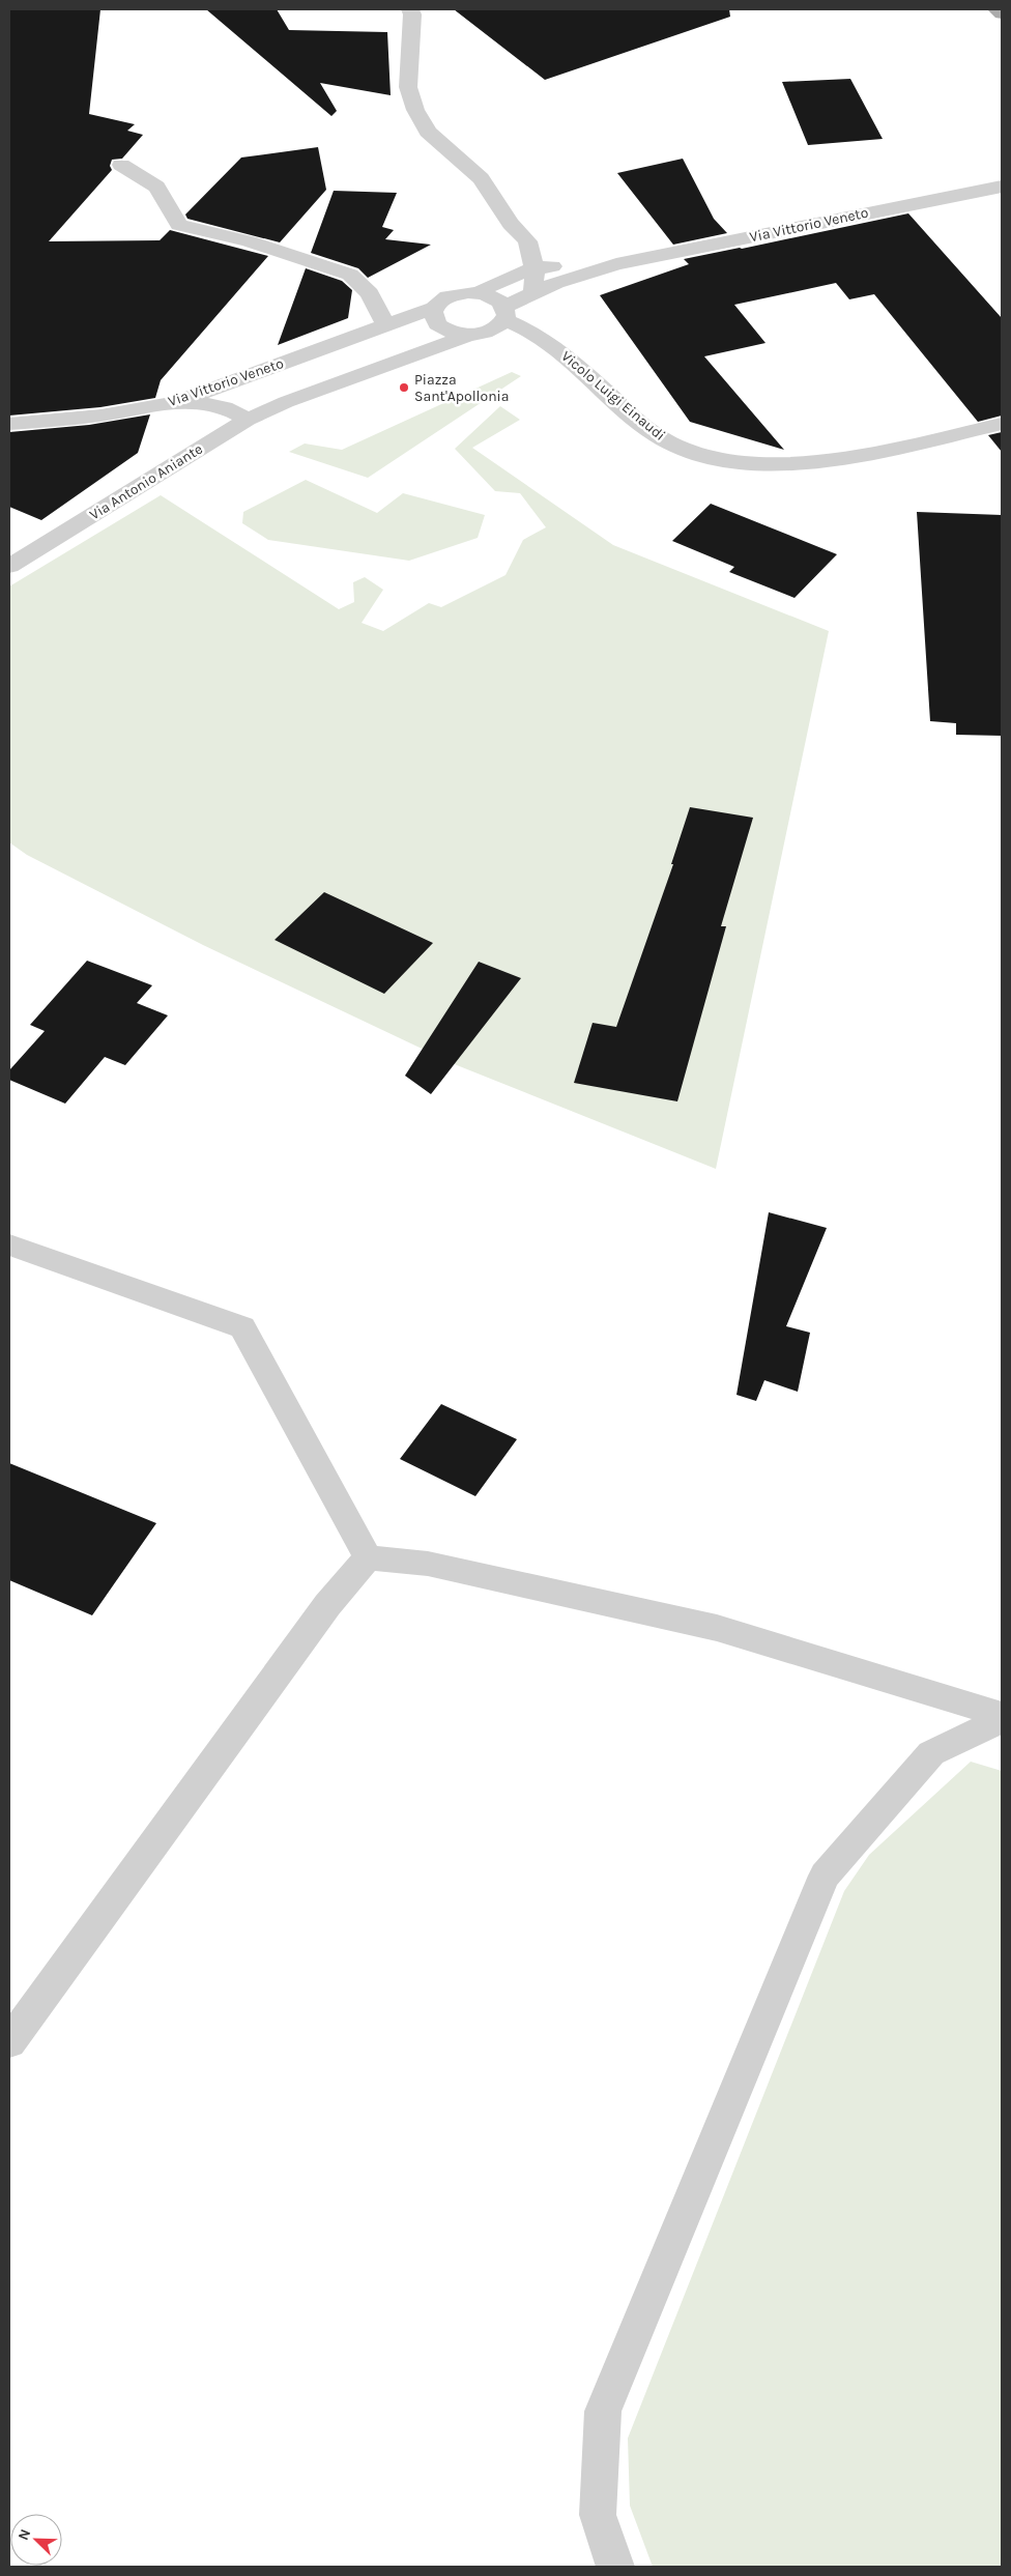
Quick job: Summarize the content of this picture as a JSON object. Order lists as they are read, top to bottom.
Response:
{
  "streets": {
    "street": ["Via Vittorio Veneto", "Vicolo Luigi Einaudi", "Via Antonio Aniante"]
  },
  "places": ["Piazza Sant'Apollonia"],
  "north": "top left"
}
